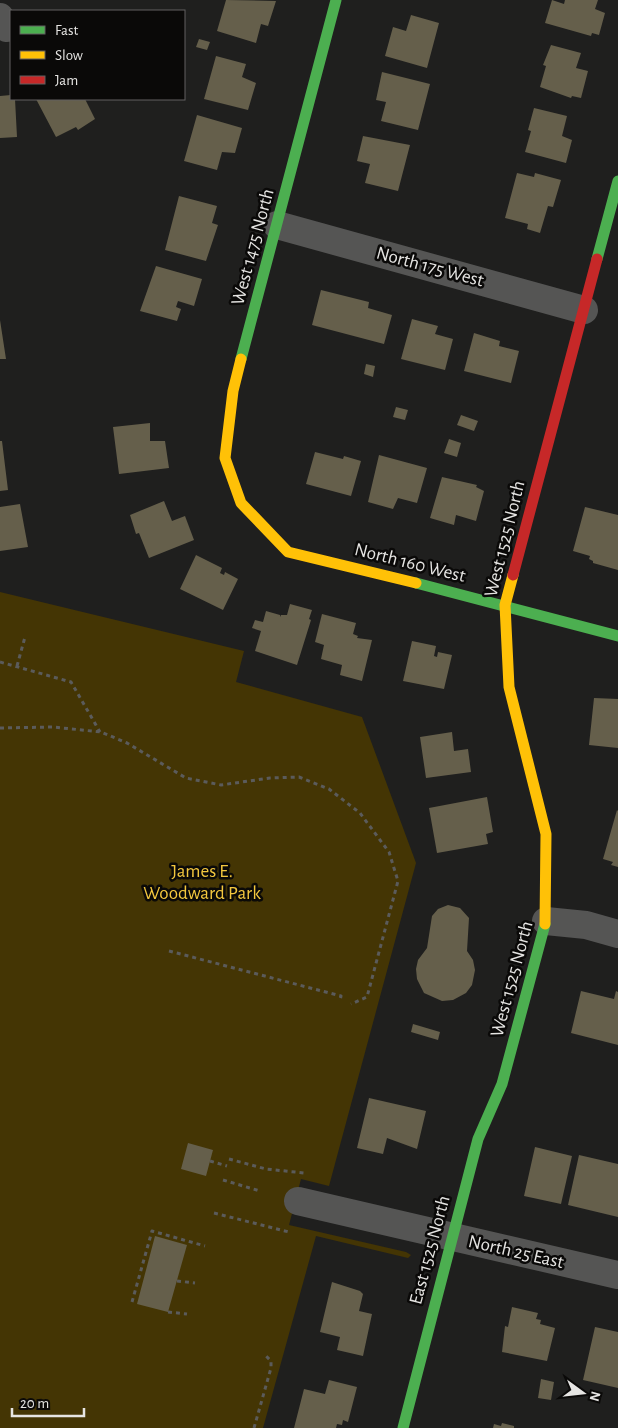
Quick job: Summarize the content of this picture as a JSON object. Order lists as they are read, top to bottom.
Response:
{
  "streets": {
    "street": [
      "West 1475 North",
      "North 175 West",
      "West 1525 North",
      "North 160 West",
      "East 1525 North",
      "North 25 East"
    ]
  },
  "crossings": [
    ["West 1475 North", "North 175 West"],
    ["West 1475 North", "North 160 West"],
    ["North 175 West", "West 1525 North"],
    ["West 1525 North", "North 160 West"],
    ["West 1525 North", "East 1525 North"],
    ["East 1525 North", "North 25 East"]
  ],
  "parks": ["James E. Woodward Park"],
  "legend": ["Fast", "Slow", "Jam"],
  "scale_bar": "20 m",
  "north": "right"
}
